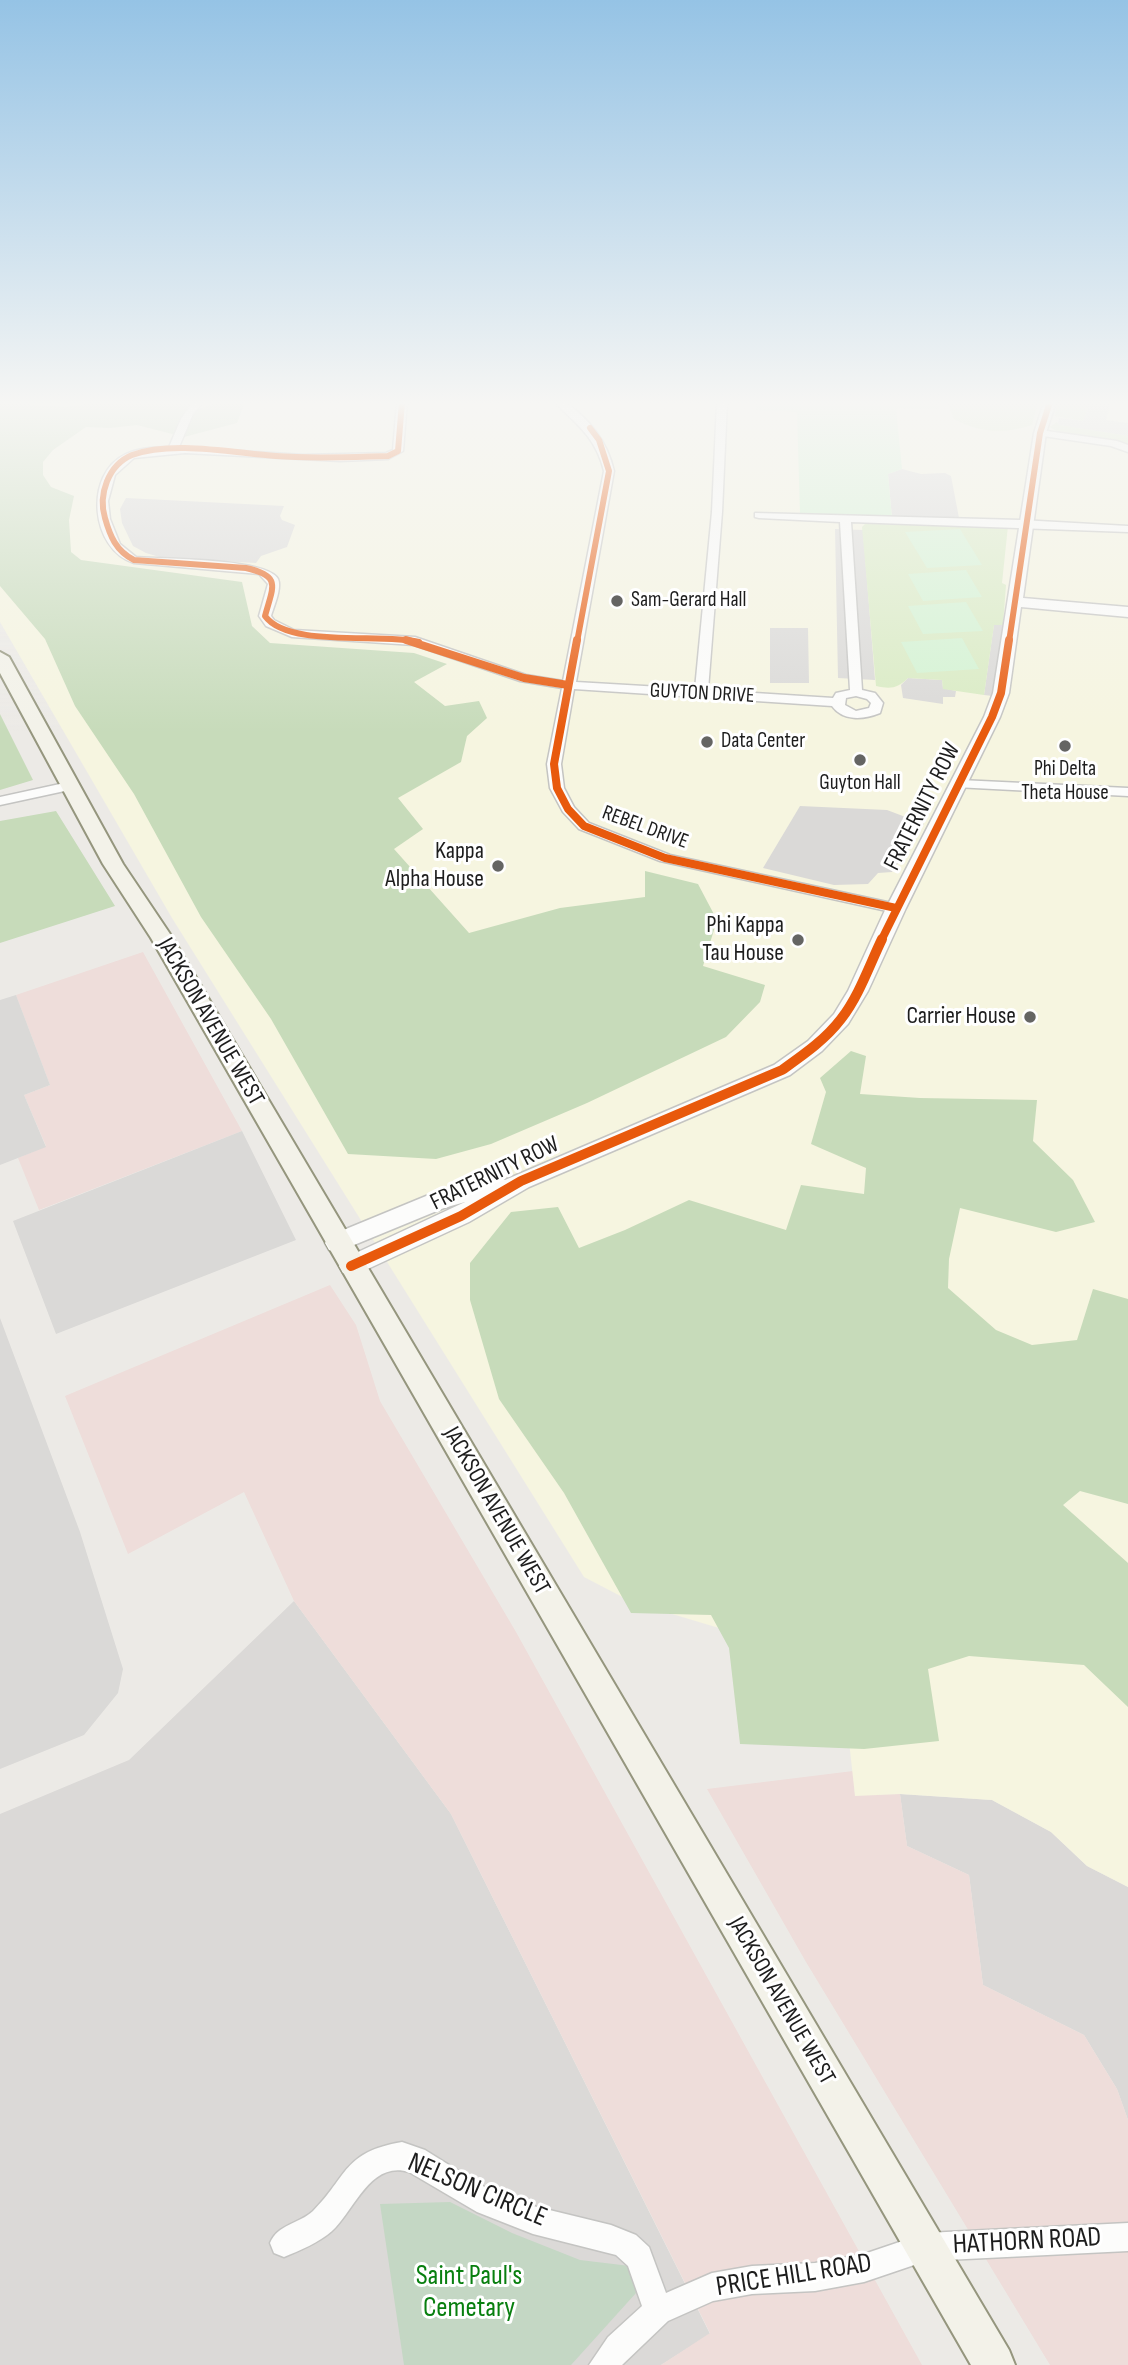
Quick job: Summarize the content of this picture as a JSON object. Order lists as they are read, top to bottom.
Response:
{
  "streets": {
    "main road": ["JACKSON AVENUE WEST"],
    "street": [
      "GUYTON DRIVE",
      "FRATERNITY ROW",
      "REBEL DRIVE",
      "NELSON CIRCLE",
      "HATHORN ROAD",
      "PRICE HILL ROAD"
    ]
  },
  "crossings": [
    ["GUYTON DRIVE", "REBEL DRIVE"],
    ["FRATERNITY ROW", "REBEL DRIVE"],
    ["FRATERNITY ROW", "JACKSON AVENUE WEST"],
    ["JACKSON AVENUE WEST", "HATHORN ROAD"],
    ["JACKSON AVENUE WEST", "PRICE HILL ROAD"],
    ["NELSON CIRCLE", "PRICE HILL ROAD"],
    ["HATHORN ROAD", "PRICE HILL ROAD"]
  ],
  "parks": ["Saint Paul's Cemetary"],
  "places": [
    "Sam-Gerard Hall",
    "Data Center",
    "Phi Delta Theta House",
    "Guyton Hall",
    "Kappa Alpha House",
    "Phi Kappa Tau House",
    "Carrier House"
  ]
}
